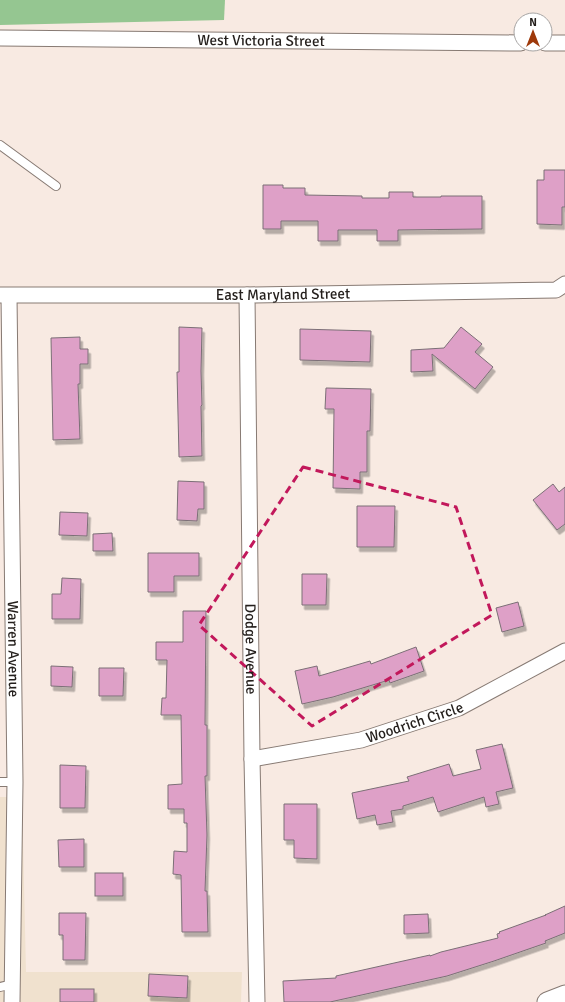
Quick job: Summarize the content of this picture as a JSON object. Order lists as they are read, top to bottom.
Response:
{
  "streets": {
    "street": [
      "West Victoria Street",
      "East Maryland Street",
      "Warren Avenue",
      "Dodge Avenue",
      "Woodrich Circle"
    ]
  },
  "crossings": [
    ["East Maryland Street", "Warren Avenue"],
    ["East Maryland Street", "Dodge Avenue"],
    ["Dodge Avenue", "Woodrich Circle"]
  ],
  "north": "top"
}
